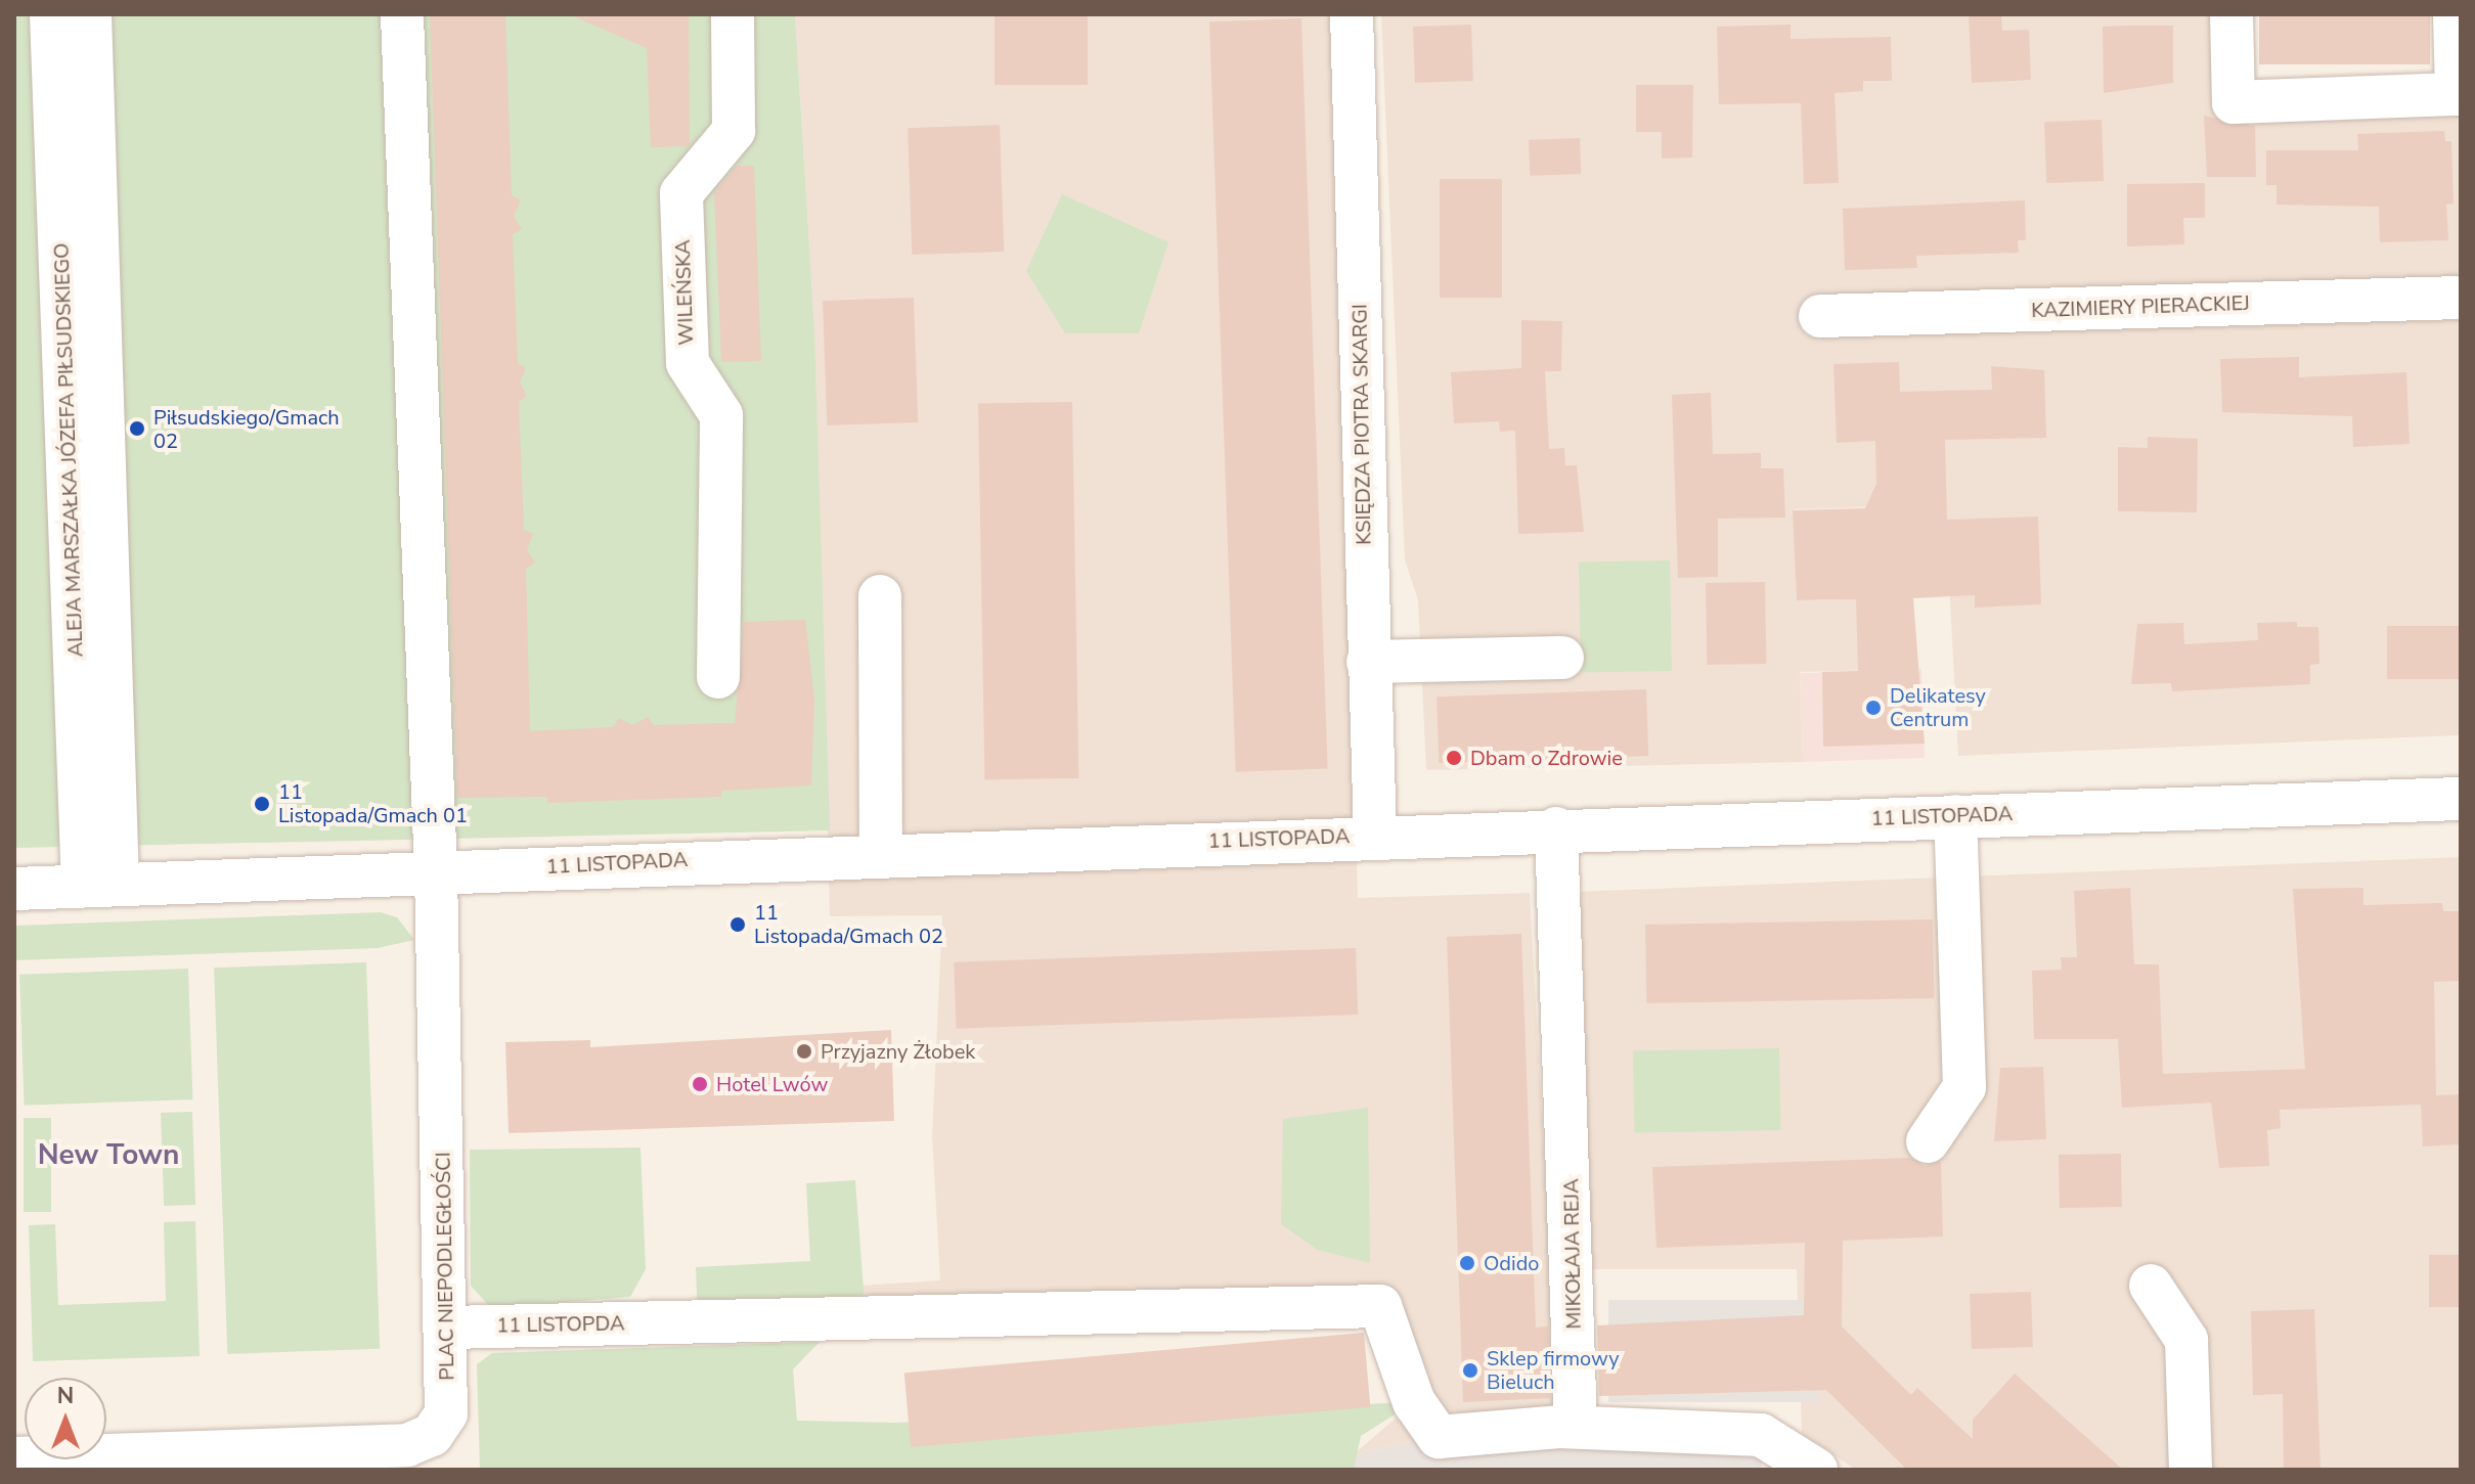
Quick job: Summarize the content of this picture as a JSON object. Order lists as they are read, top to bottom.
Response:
{
  "streets": {
    "street": [
      "WILEŃSKA",
      "KAZIMIERY PIERACKIEJ",
      "KSIĘDZA PIOTRA SKARGI",
      "ALEJA MARSZAŁKA JÓZEFA PIŁSUDSKIEGO",
      "11 LISTOPADA",
      "MIKOŁAJA REJA",
      "PLAC NIEPODLEGŁOŚCI",
      "11 LISTOPDA"
    ]
  },
  "crossings": [
    ["KSIĘDZA PIOTRA SKARGI", "11 LISTOPADA"],
    ["ALEJA MARSZAŁKA JÓZEFA PIŁSUDSKIEGO", "11 LISTOPADA"],
    ["11 LISTOPADA", "MIKOŁAJA REJA"],
    ["11 LISTOPADA", "PLAC NIEPODLEGŁOŚCI"],
    ["MIKOŁAJA REJA", "11 LISTOPDA"],
    ["PLAC NIEPODLEGŁOŚCI", "11 LISTOPDA"]
  ],
  "districts": ["New Town"],
  "places": [
    "Piłsudskiego/Gmach 02",
    "Delikatesy Centrum",
    "Dbam o Zdrowie",
    "11 Listopada/Gmach 01",
    "11 Listopada/Gmach 02",
    "Przyjazny Żłobek",
    "Hotel Lwów",
    "Odido",
    "Sklep firmowy Bieluch"
  ],
  "north": "top"
}
